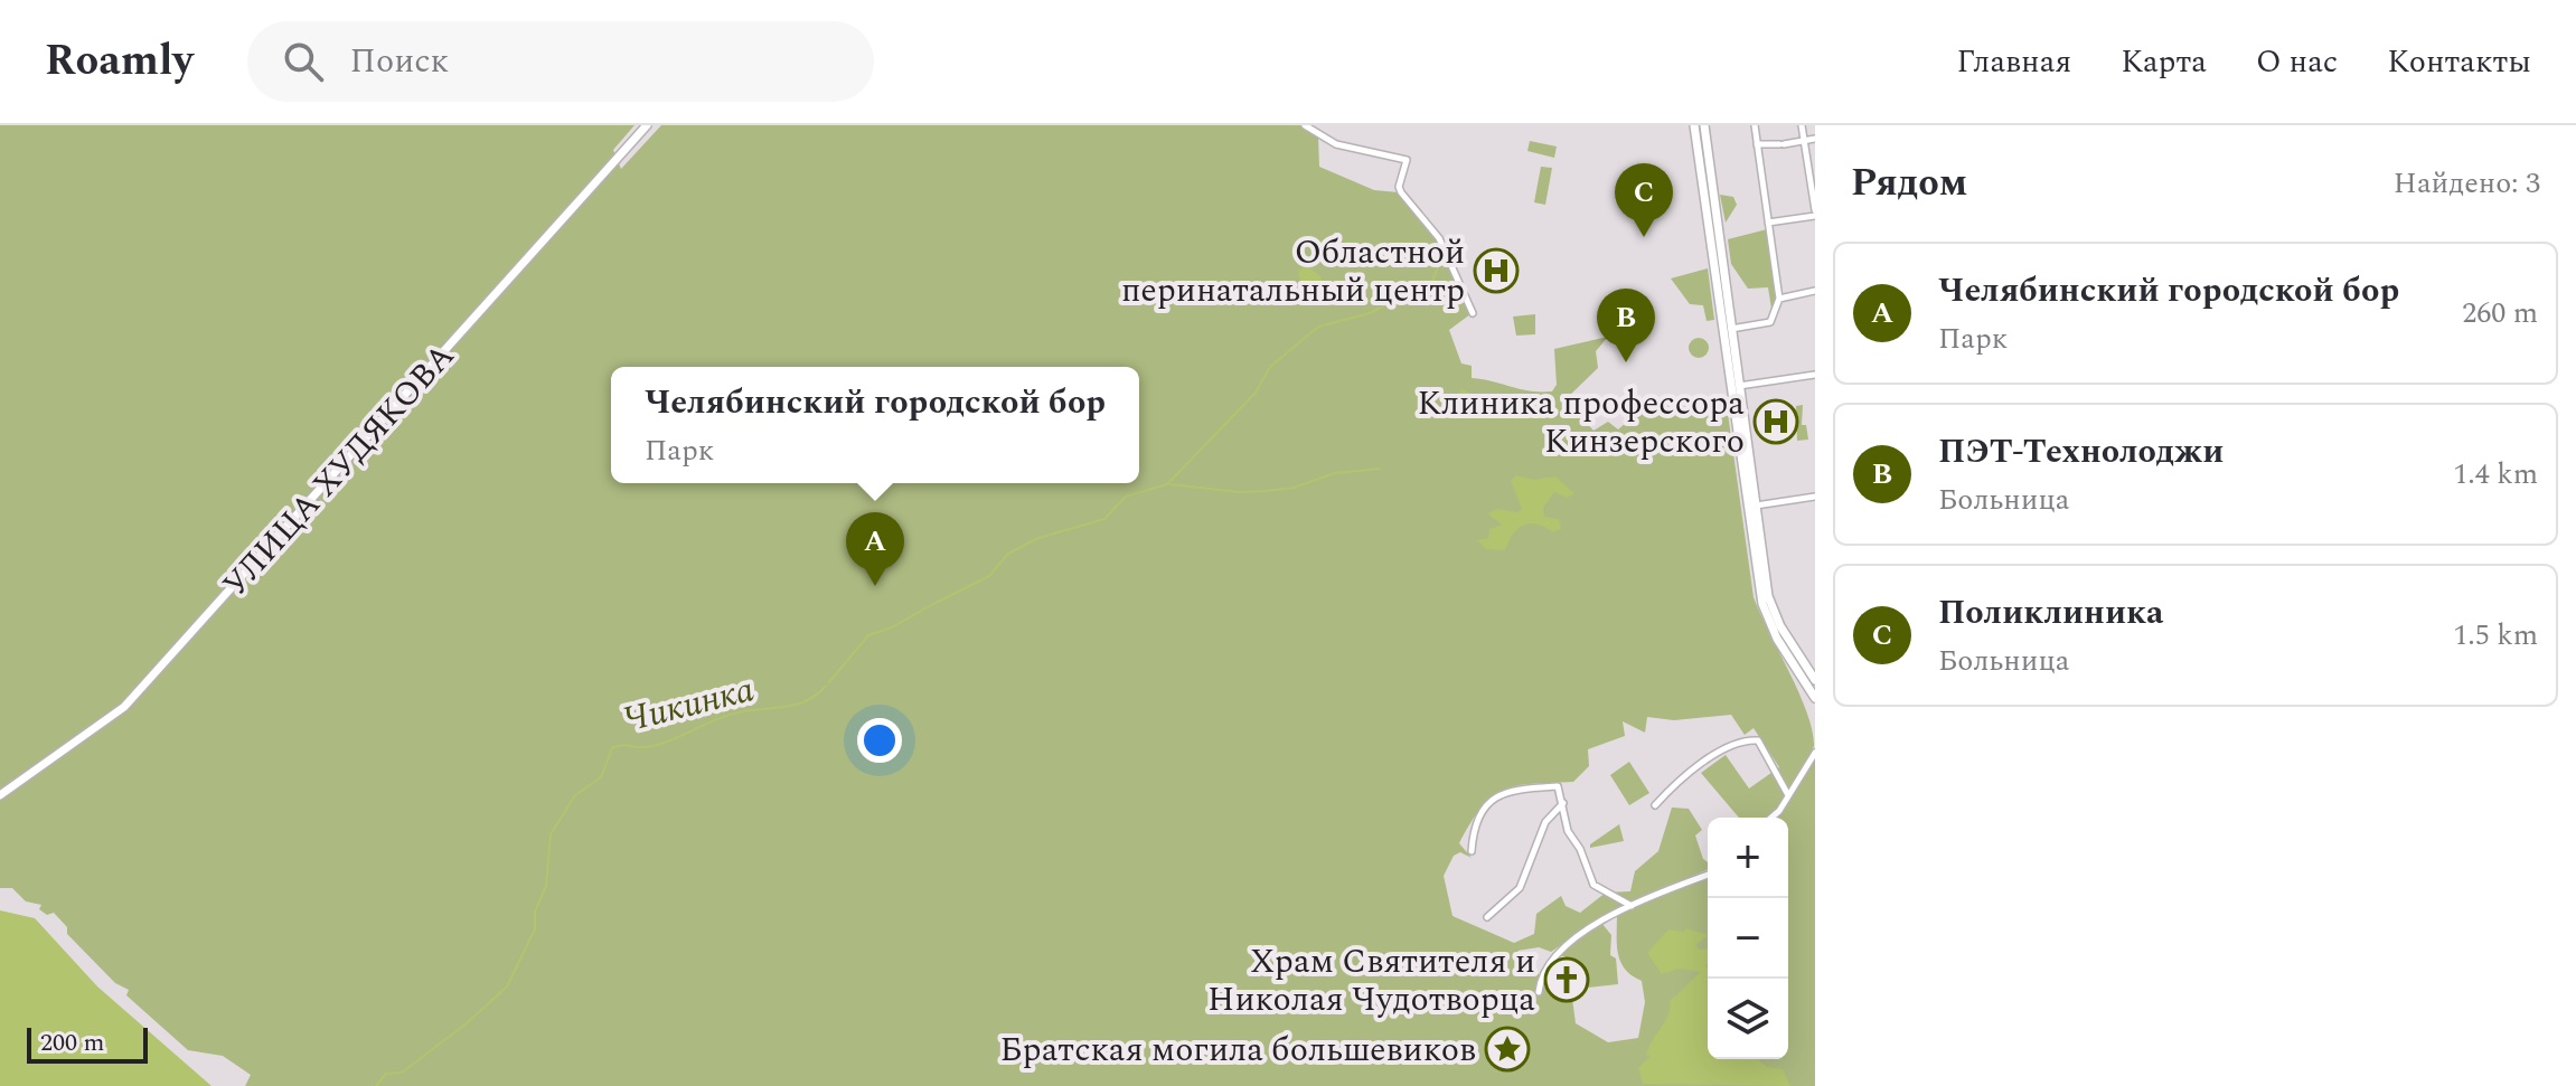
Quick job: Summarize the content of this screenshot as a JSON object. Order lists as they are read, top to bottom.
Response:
{
  "streets": {
    "main road": ["УЛИЦА ХУДЯКОВА"]
  },
  "water": ["Чикинка"],
  "places": {
    "hospital": ["Областной перинатальный центр", "Клиника профессора Кинзерского"],
    "church": ["Храм Святителя и Николая Чудотворца"],
    "place": ["Братская могила большевиков"]
  },
  "scale_bar": "200 m",
  "page": {
    "header": "Roamly",
    "search": "Поиск",
    "nav": [
      "Главная",
      "Карта",
      "О нас",
      "Контакты"
    ],
    "heading": ["Рядом", "Найдено: 3"],
    "pins": ["C", "B", "A"],
    "list": [
      {
        "mark": "A",
        "name": "Челябинский городской бор",
        "note": "Парк",
        "value": "260 m"
      },
      {
        "mark": "B",
        "name": "ПЭТ-Технолоджи",
        "note": "Больница",
        "value": "1.4 km"
      },
      {
        "mark": "C",
        "name": "Поликлиника",
        "note": "Больница",
        "value": "1.5 km"
      }
    ],
    "popup": ["Челябинский городской бор", "Парк"],
    "map_buttons": ["+", "−"],
    "scale": "200 m"
  }
}
